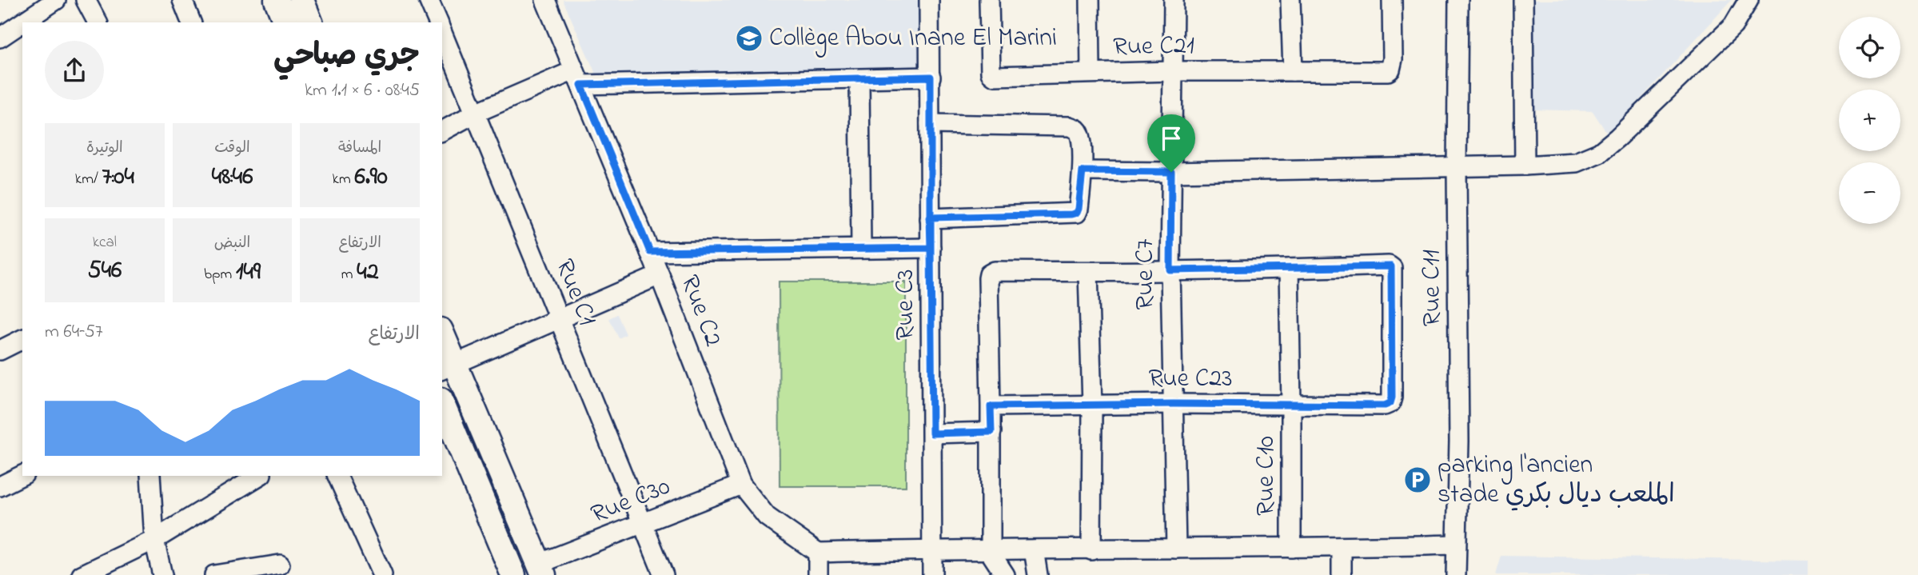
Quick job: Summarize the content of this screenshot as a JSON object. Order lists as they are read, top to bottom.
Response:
{
  "streets": {
    "street": [
      "Rue C21",
      "Rue C7",
      "Rue C11",
      "Rue C1",
      "Rue C3",
      "Rue C2",
      "Rue C23",
      "Rue C10",
      "Rue C30"
    ]
  },
  "crossings": [
    ["Rue C21", "Rue C7"],
    ["Rue C7", "Rue C23"],
    ["Rue C1", "Rue C30"],
    ["Rue C2", "Rue C30"],
    ["Rue C23", "Rue C10"]
  ],
  "places": {
    "school or university": ["Collège Abou Inane El Marini"],
    "parking": ["parking l'ancien stade الملعب ديال بكري"]
  },
  "page": {
    "map_buttons": ["+", "−"],
    "heading": ["جري صباحي", "08:45 · 6 × 1.1 km"],
    "stats": [
      ["المسافة", "6.90 km"],
      ["الوقت", "48:46"],
      ["الوتيرة", "7:04 /km"],
      ["الارتفاع", "42 m"],
      ["النبض", "149 bpm"],
      ["kcal", "546"]
    ],
    "chart": ["الارتفاع", "57–64 m"]
  }
}
